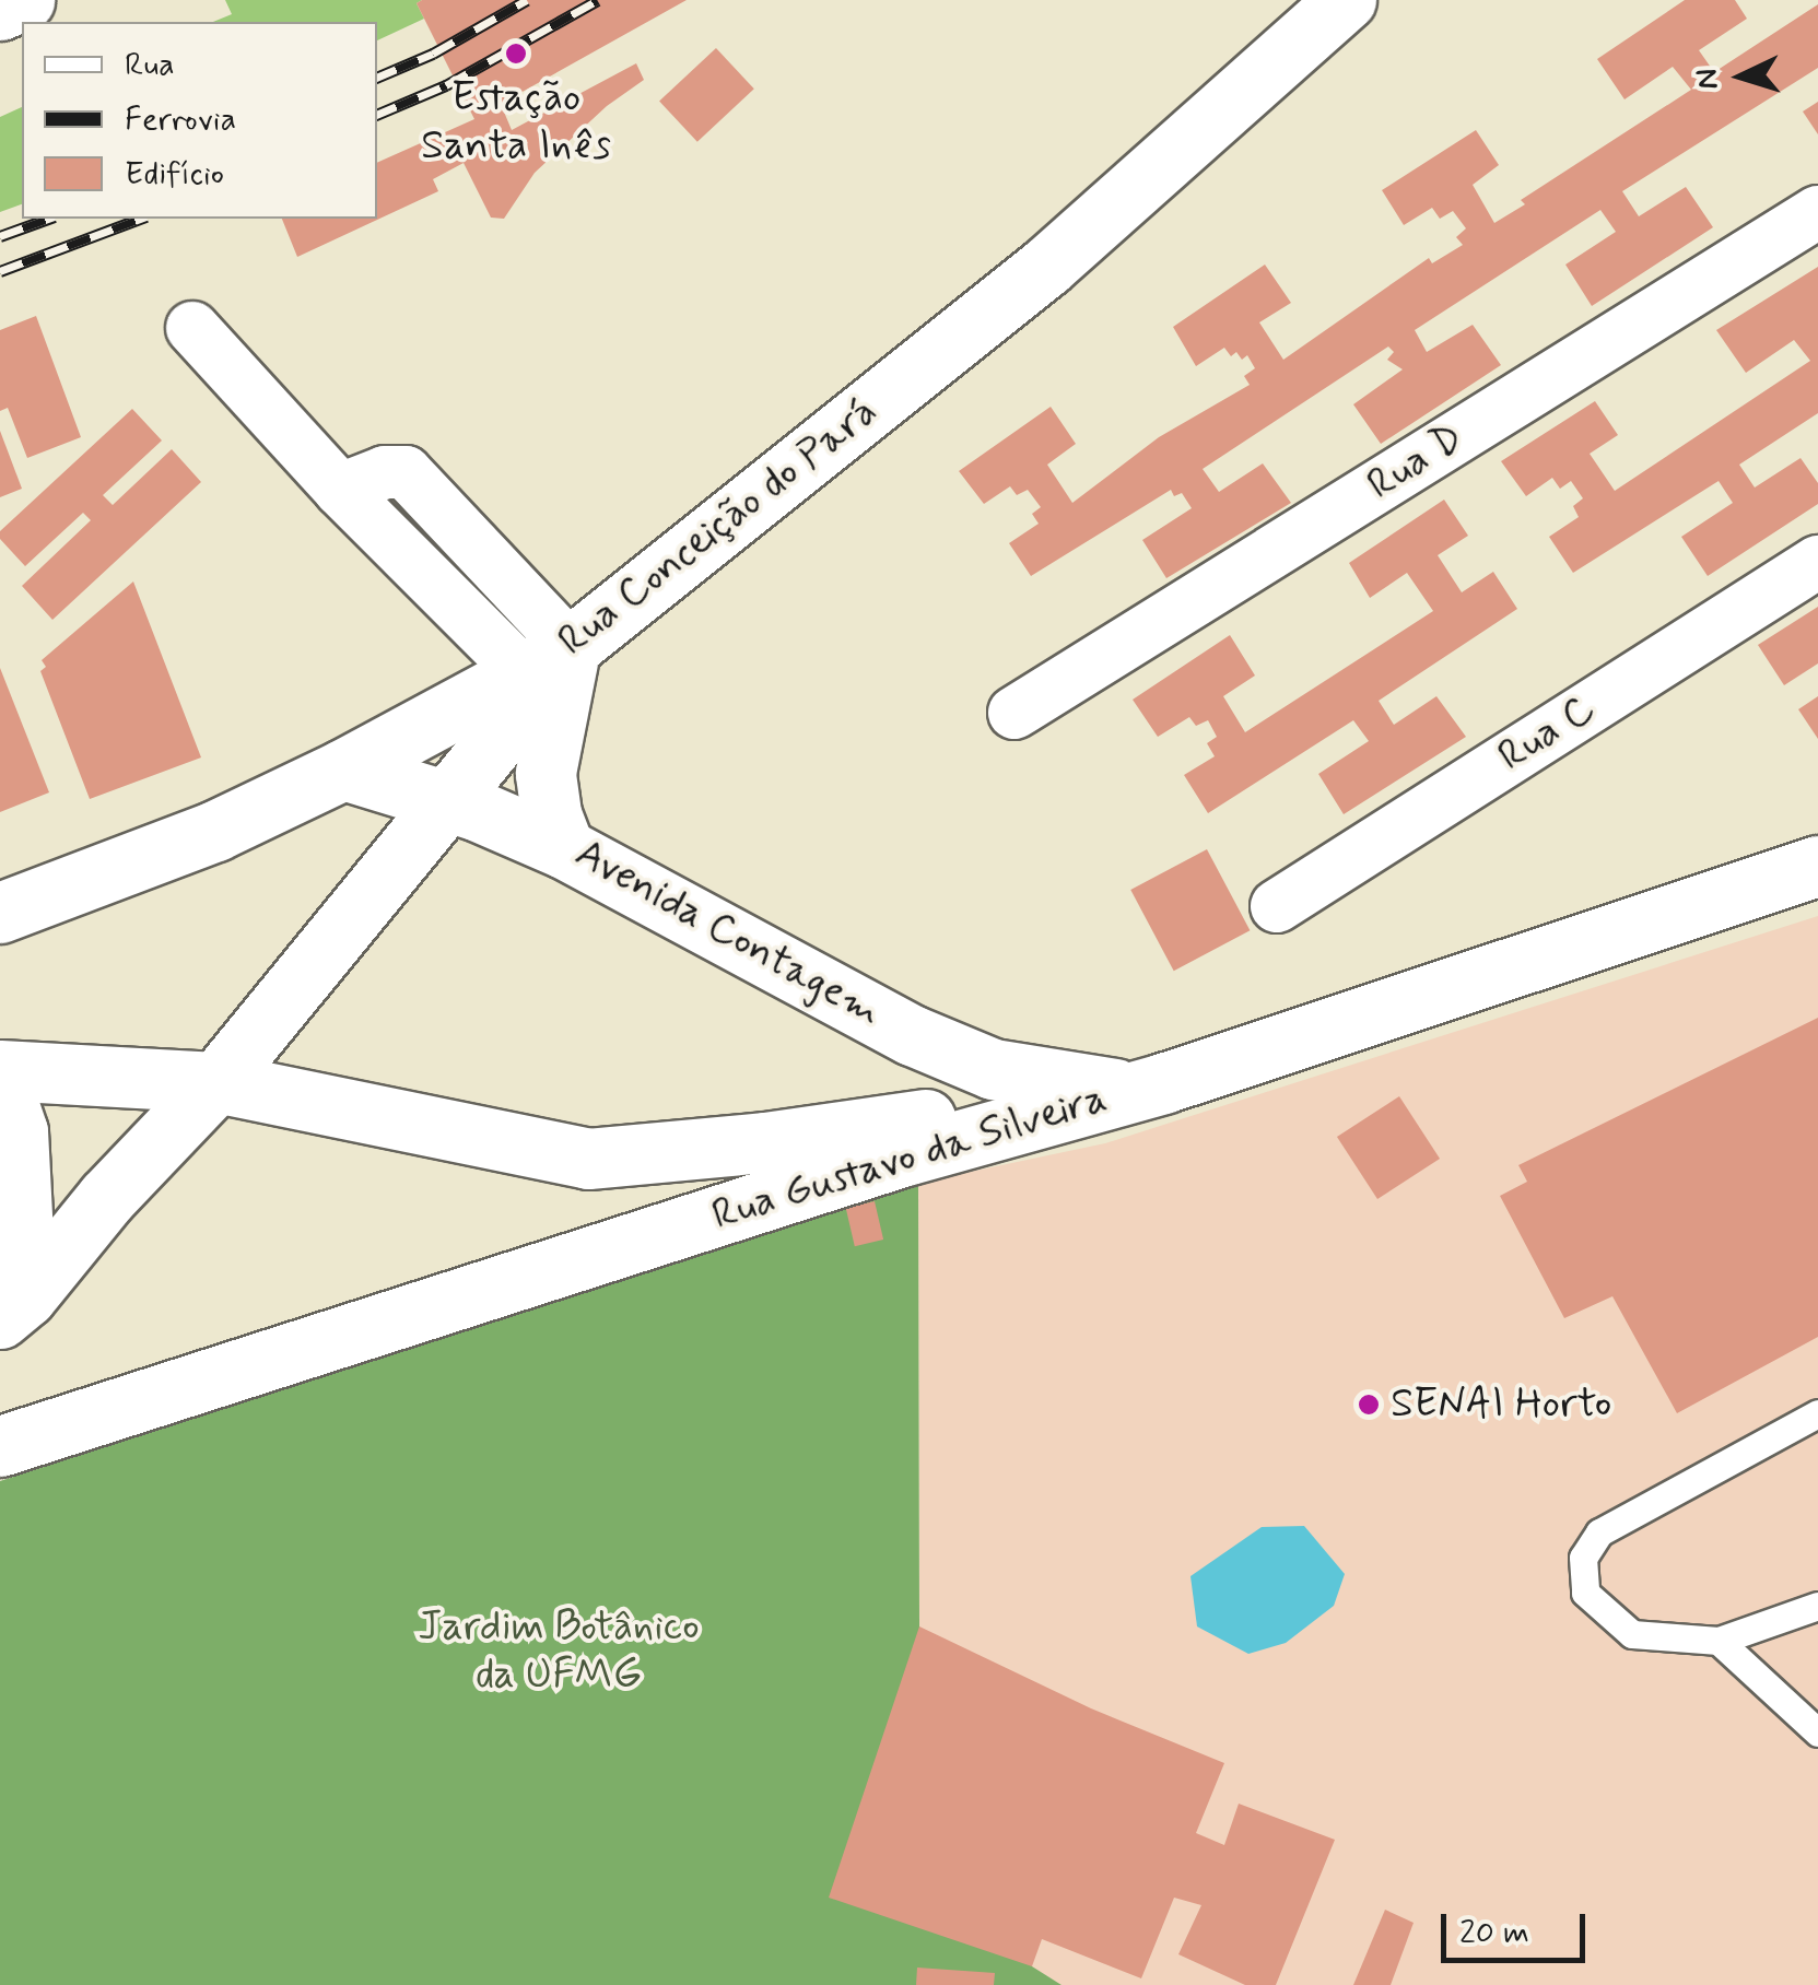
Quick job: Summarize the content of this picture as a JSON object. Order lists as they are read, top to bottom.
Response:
{
  "streets": {
    "main road": ["Rua Conceição do Pará", "Avenida Contagem", "Rua Gustavo da Silveira"],
    "street": ["Rua D", "Rua C"]
  },
  "crossings": [
    ["Rua Conceição do Pará", "Avenida Contagem"],
    ["Avenida Contagem", "Rua Gustavo da Silveira"]
  ],
  "parks": ["Jardim Botânico da UFMG"],
  "places": ["Estação Santa Inês", "SENAI Horto"],
  "legend": ["Rua", "Ferrovia", "Edifício"],
  "scale_bar": "20 m",
  "north": "left"
}
